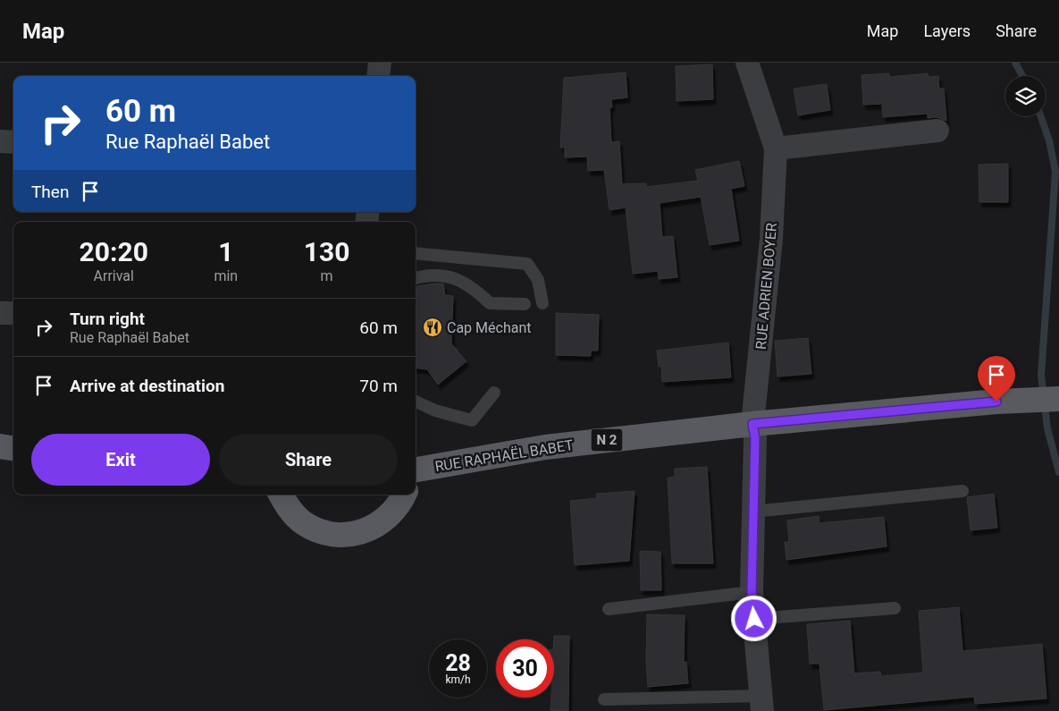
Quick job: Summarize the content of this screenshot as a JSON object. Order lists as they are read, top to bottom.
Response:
{
  "streets": {
    "main road": ["N 2", "RUE RAPHAËL BABET"],
    "street": ["RUE ADRIEN BOYER"]
  },
  "crossings": [
    ["RUE ADRIEN BOYER", "RUE RAPHAËL BABET"]
  ],
  "places": {
    "restaurant": ["Cap Méchant"]
  },
  "page": {
    "header": "Map",
    "nav": ["Map", "Layers", "Share"],
    "turn": ["60 m", "Rue Raphaël Babet"],
    "then": "Then",
    "eta": [
      "20:20",
      "Arrival",
      "1",
      "min",
      "130",
      "m"
    ],
    "list": [
      {
        "name": "Turn right",
        "note": "Rue Raphaël Babet",
        "value": "60 m"
      },
      {
        "name": "Arrive at destination",
        "value": "70 m"
      }
    ],
    "buttons": ["Exit", "Share"],
    "speed": "28 km/h",
    "limit": "30"
  }
}
